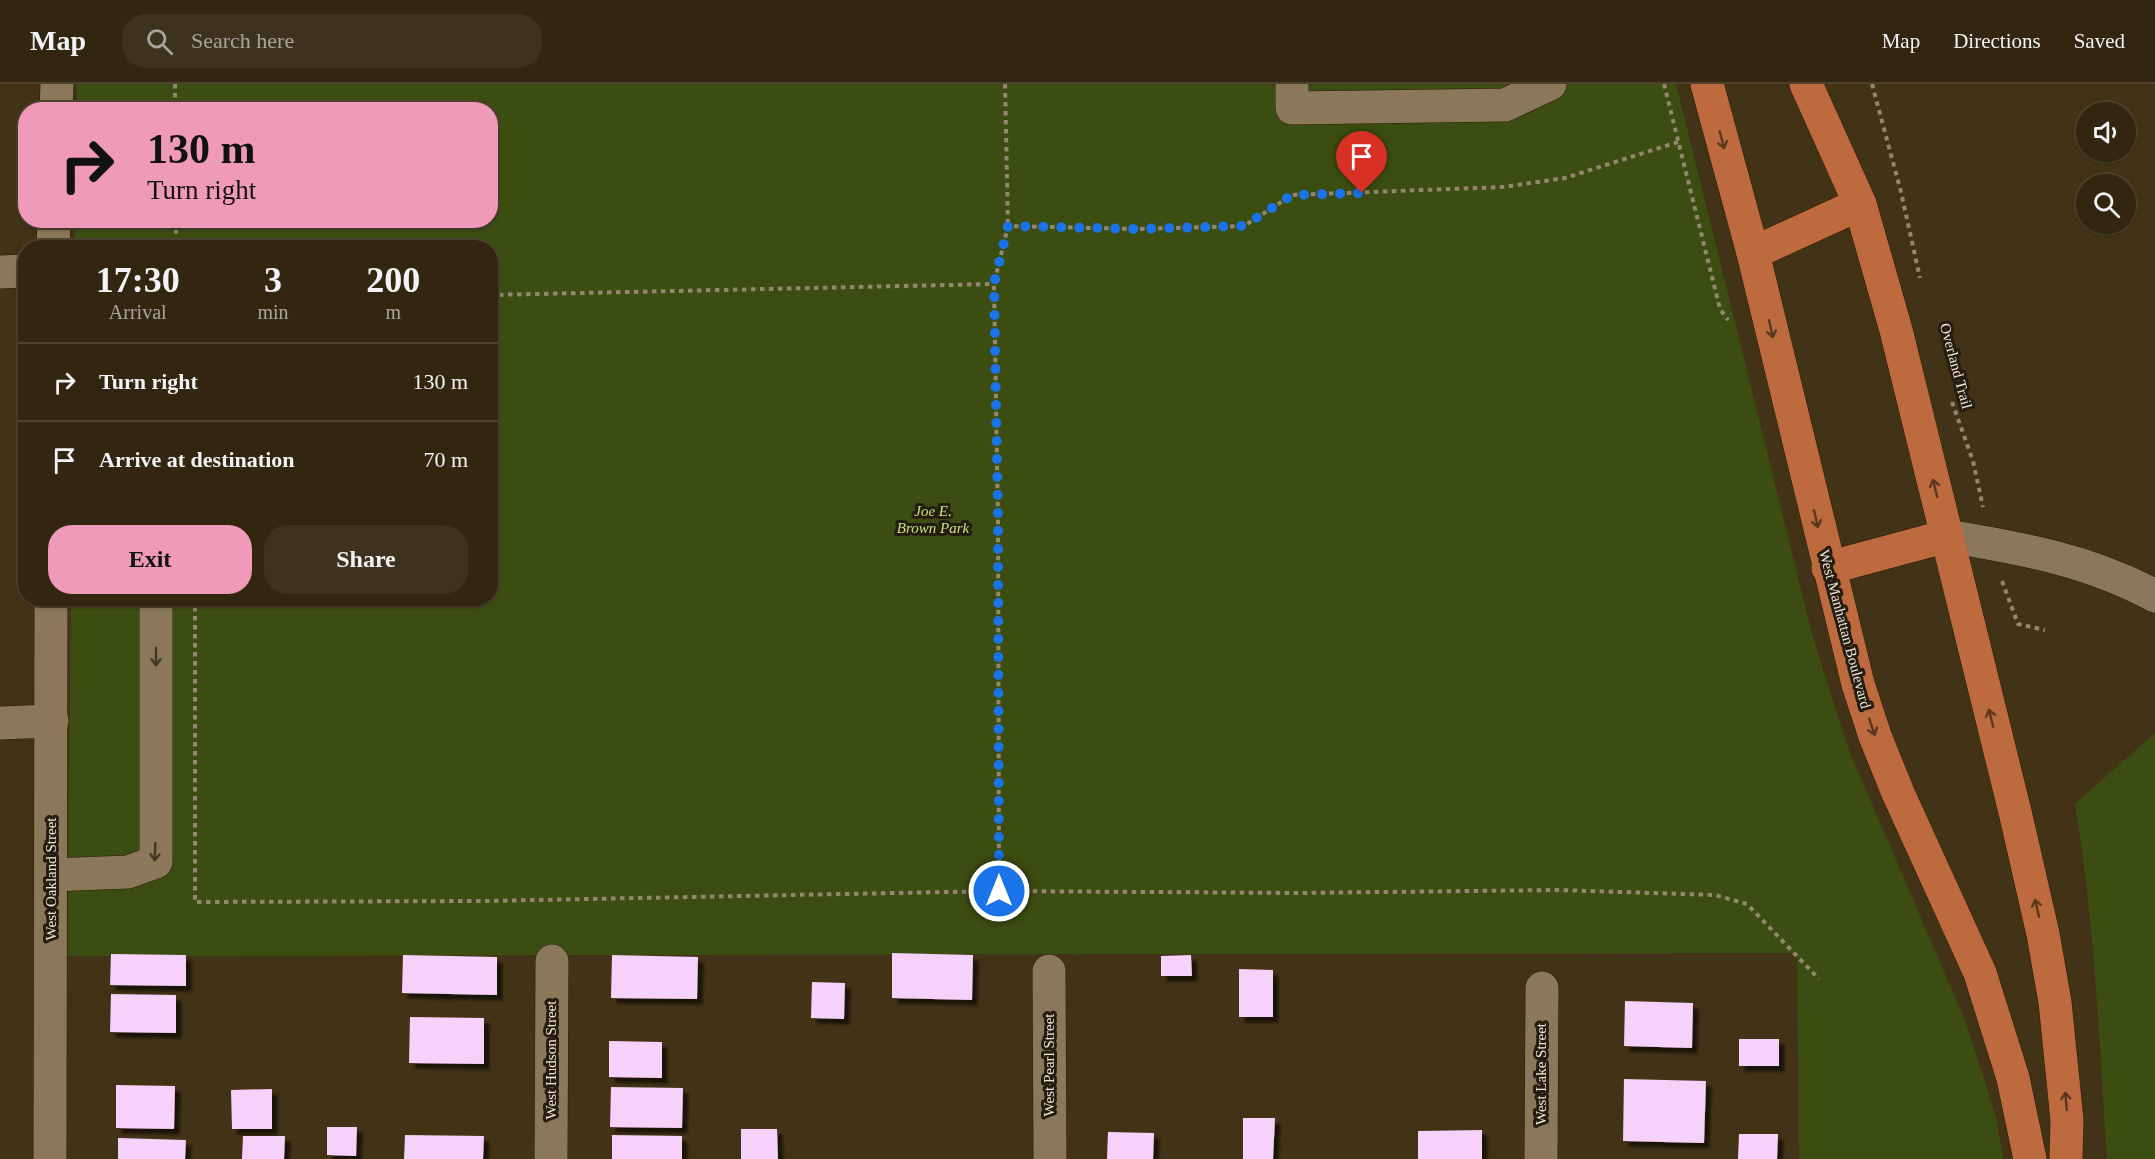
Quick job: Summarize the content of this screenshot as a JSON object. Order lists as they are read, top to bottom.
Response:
{
  "streets": {
    "main road": ["West Manhattan Boulevard"],
    "street": [
      "West Oakland Street",
      "West Hudson Street",
      "West Pearl Street",
      "West Lake Street"
    ],
    "path": ["Overland Trail"]
  },
  "parks": ["Joe E. Brown Park"],
  "page": {
    "header": "Map",
    "search": "Search here",
    "nav": ["Map", "Directions", "Saved"],
    "turn": ["130 m", "Turn right"],
    "eta": [
      "17:30",
      "Arrival",
      "3",
      "min",
      "200",
      "m"
    ],
    "list": [
      {
        "name": "Turn right",
        "value": "130 m"
      },
      {
        "name": "Arrive at destination",
        "value": "70 m"
      }
    ],
    "buttons": ["Exit", "Share"]
  }
}
